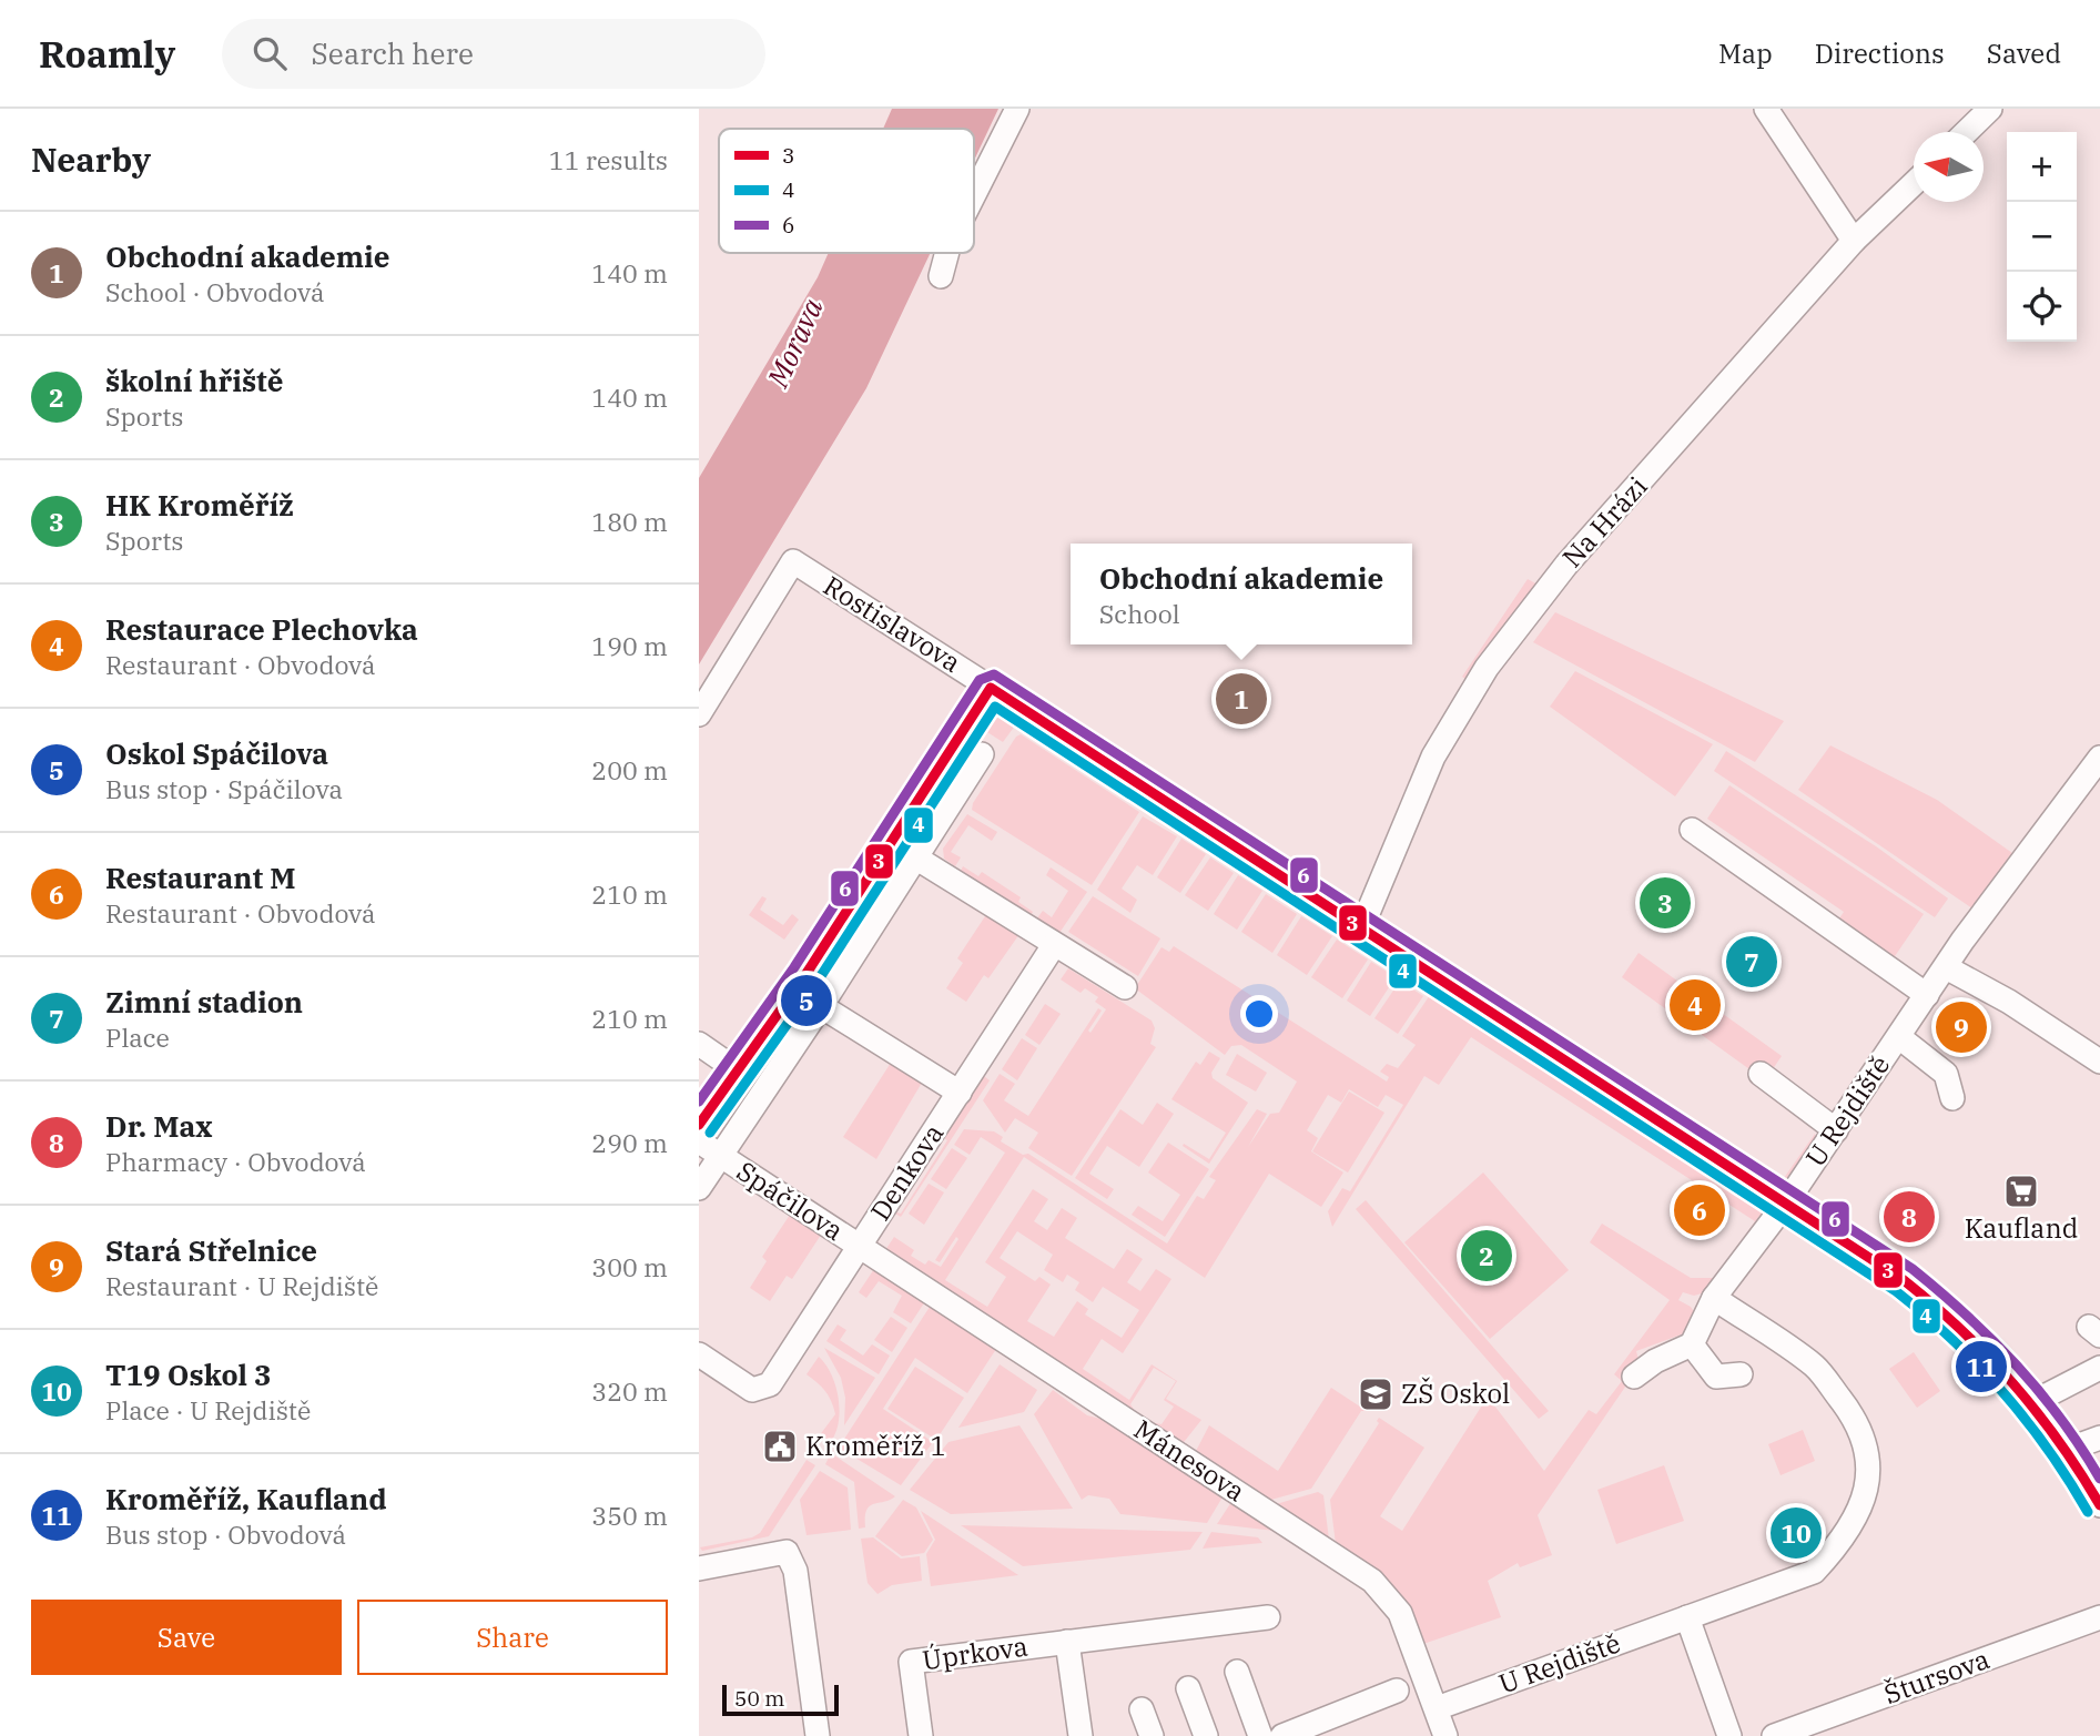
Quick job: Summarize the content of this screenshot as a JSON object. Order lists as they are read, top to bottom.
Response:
{
  "streets": {
    "street": [
      "Na Hrázi",
      "Rostislavova",
      "U Rejdiště",
      "Denkova",
      "Spáčilova",
      "Mánesova",
      "Úprkova",
      "Štursova"
    ]
  },
  "crossings": [
    ["Na Hrázi", "Rostislavova"],
    ["Rostislavova", "U Rejdiště"],
    ["U Rejdiště", "Mánesova"],
    ["Denkova", "Spáčilova"],
    ["Denkova", "Mánesova"],
    ["Spáčilova", "Mánesova"]
  ],
  "water": ["Morava"],
  "places": {
    "supermarket": ["Kaufland"],
    "school or university": ["ZŠ Oskol"],
    "public building": ["Kroměříž 1"]
  },
  "lines": ["transit line 6", "transit line 3", "transit line 4"],
  "legend": ["3", "4", "6"],
  "scale_bar": "50 m",
  "north": "left",
  "page": {
    "header": "Roamly",
    "search": "Search here",
    "nav": ["Map", "Directions", "Saved"],
    "heading": ["Nearby", "11 results"],
    "map_buttons": ["+", "−"],
    "list": [
      {
        "mark": "1",
        "name": "Obchodní akademie",
        "note": "School · Obvodová",
        "value": "140 m"
      },
      {
        "mark": "2",
        "name": "školní hřiště",
        "note": "Sports",
        "value": "140 m"
      },
      {
        "mark": "3",
        "name": "HK Kroměříž",
        "note": "Sports",
        "value": "180 m"
      },
      {
        "mark": "4",
        "name": "Restaurace Plechovka",
        "note": "Restaurant · Obvodová",
        "value": "190 m"
      },
      {
        "mark": "5",
        "name": "Oskol Spáčilova",
        "note": "Bus stop · Spáčilova",
        "value": "200 m"
      },
      {
        "mark": "6",
        "name": "Restaurant M",
        "note": "Restaurant · Obvodová",
        "value": "210 m"
      },
      {
        "mark": "7",
        "name": "Zimní stadion",
        "note": "Place",
        "value": "210 m"
      },
      {
        "mark": "8",
        "name": "Dr. Max",
        "note": "Pharmacy · Obvodová",
        "value": "290 m"
      },
      {
        "mark": "9",
        "name": "Stará Střelnice",
        "note": "Restaurant · U Rejdiště",
        "value": "300 m"
      },
      {
        "mark": "10",
        "name": "T19 Oskol 3",
        "note": "Place · U Rejdiště",
        "value": "320 m"
      },
      {
        "mark": "11",
        "name": "Kroměříž, Kaufland",
        "note": "Bus stop · Obvodová",
        "value": "350 m"
      }
    ],
    "popup": ["Obchodní akademie", "School"],
    "pins": [
      "1",
      "3",
      "7",
      "5",
      "4",
      "9",
      "6",
      "8",
      "2",
      "11",
      "10"
    ],
    "buttons": ["Save", "Share"],
    "scale": "50 m"
  }
}
